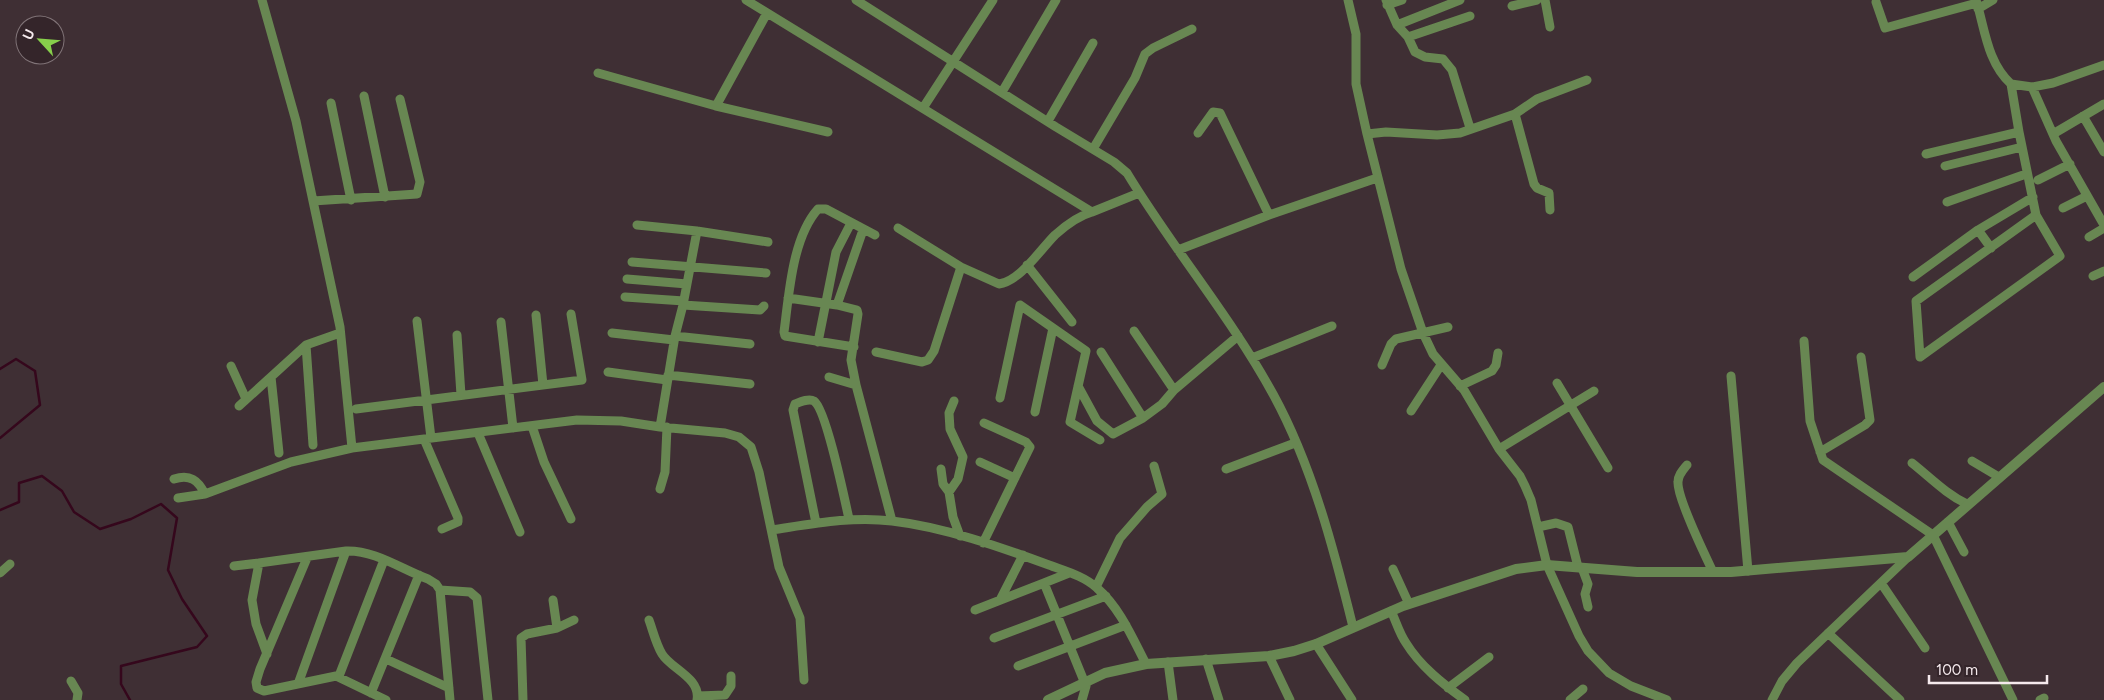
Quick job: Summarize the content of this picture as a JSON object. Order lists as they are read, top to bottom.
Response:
{
  "scale_bar": "100 m",
  "north": "top left"
}
